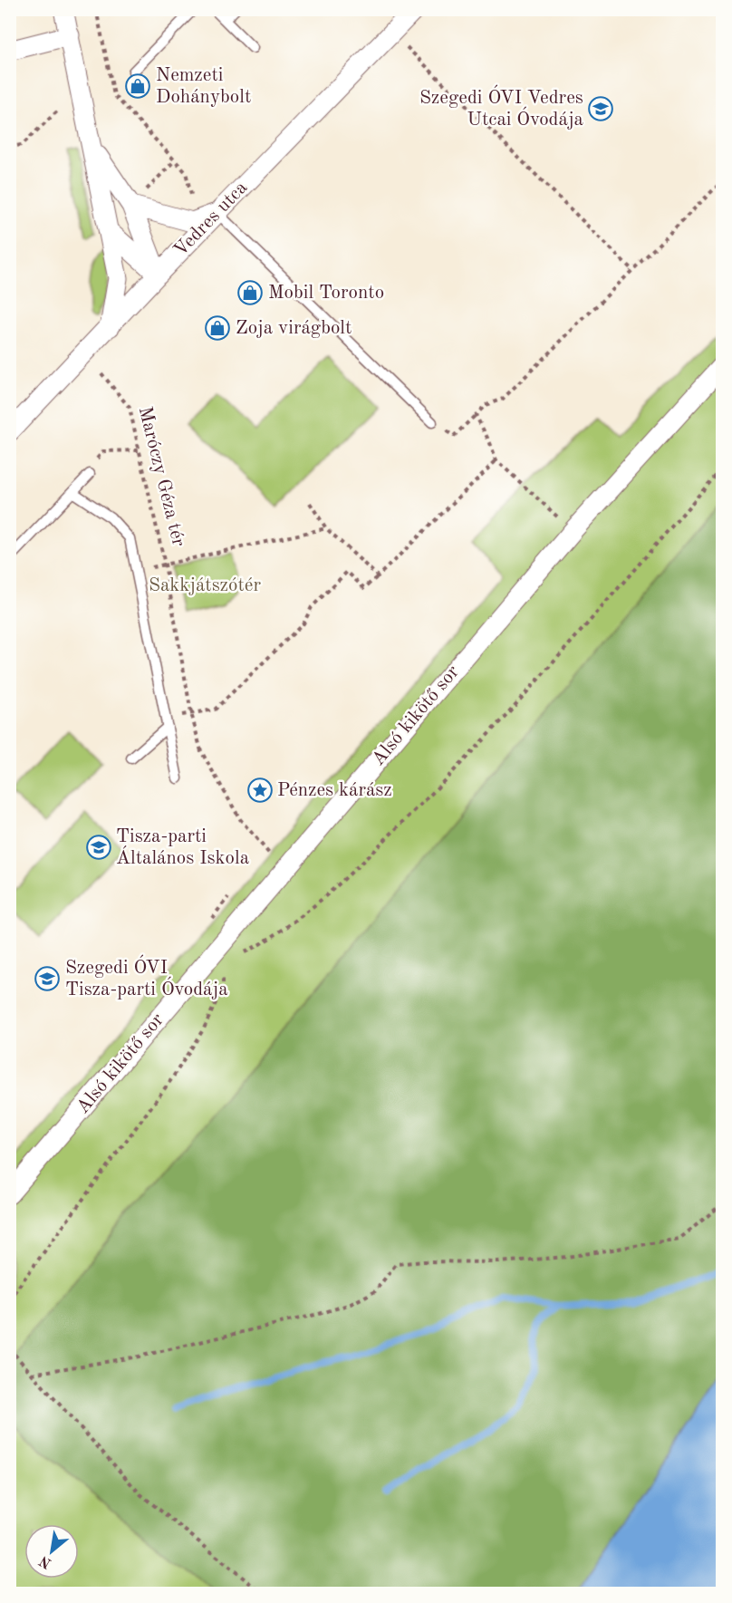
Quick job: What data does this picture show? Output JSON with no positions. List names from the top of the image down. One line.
{"streets":{"street":["Vedres utca","Alsó kikötő sor"],"path":["Maróczy Géza tér"]},"crossings":[["Maróczy Géza tér","Alsó kikötő sor"]],"parks":["Sakkjátszótér"],"places":{"shop":["Nemzeti Dohánybolt","Mobil Toronto","Zoja virágbolt"],"school or university":["Szegedi ÓVI Vedres Utcai Óvodája","Tisza-parti Általános Iskola","Szegedi ÓVI Tisza-parti Óvodája"],"place":["Pénzes kárász"]},"north":"bottom left"}
